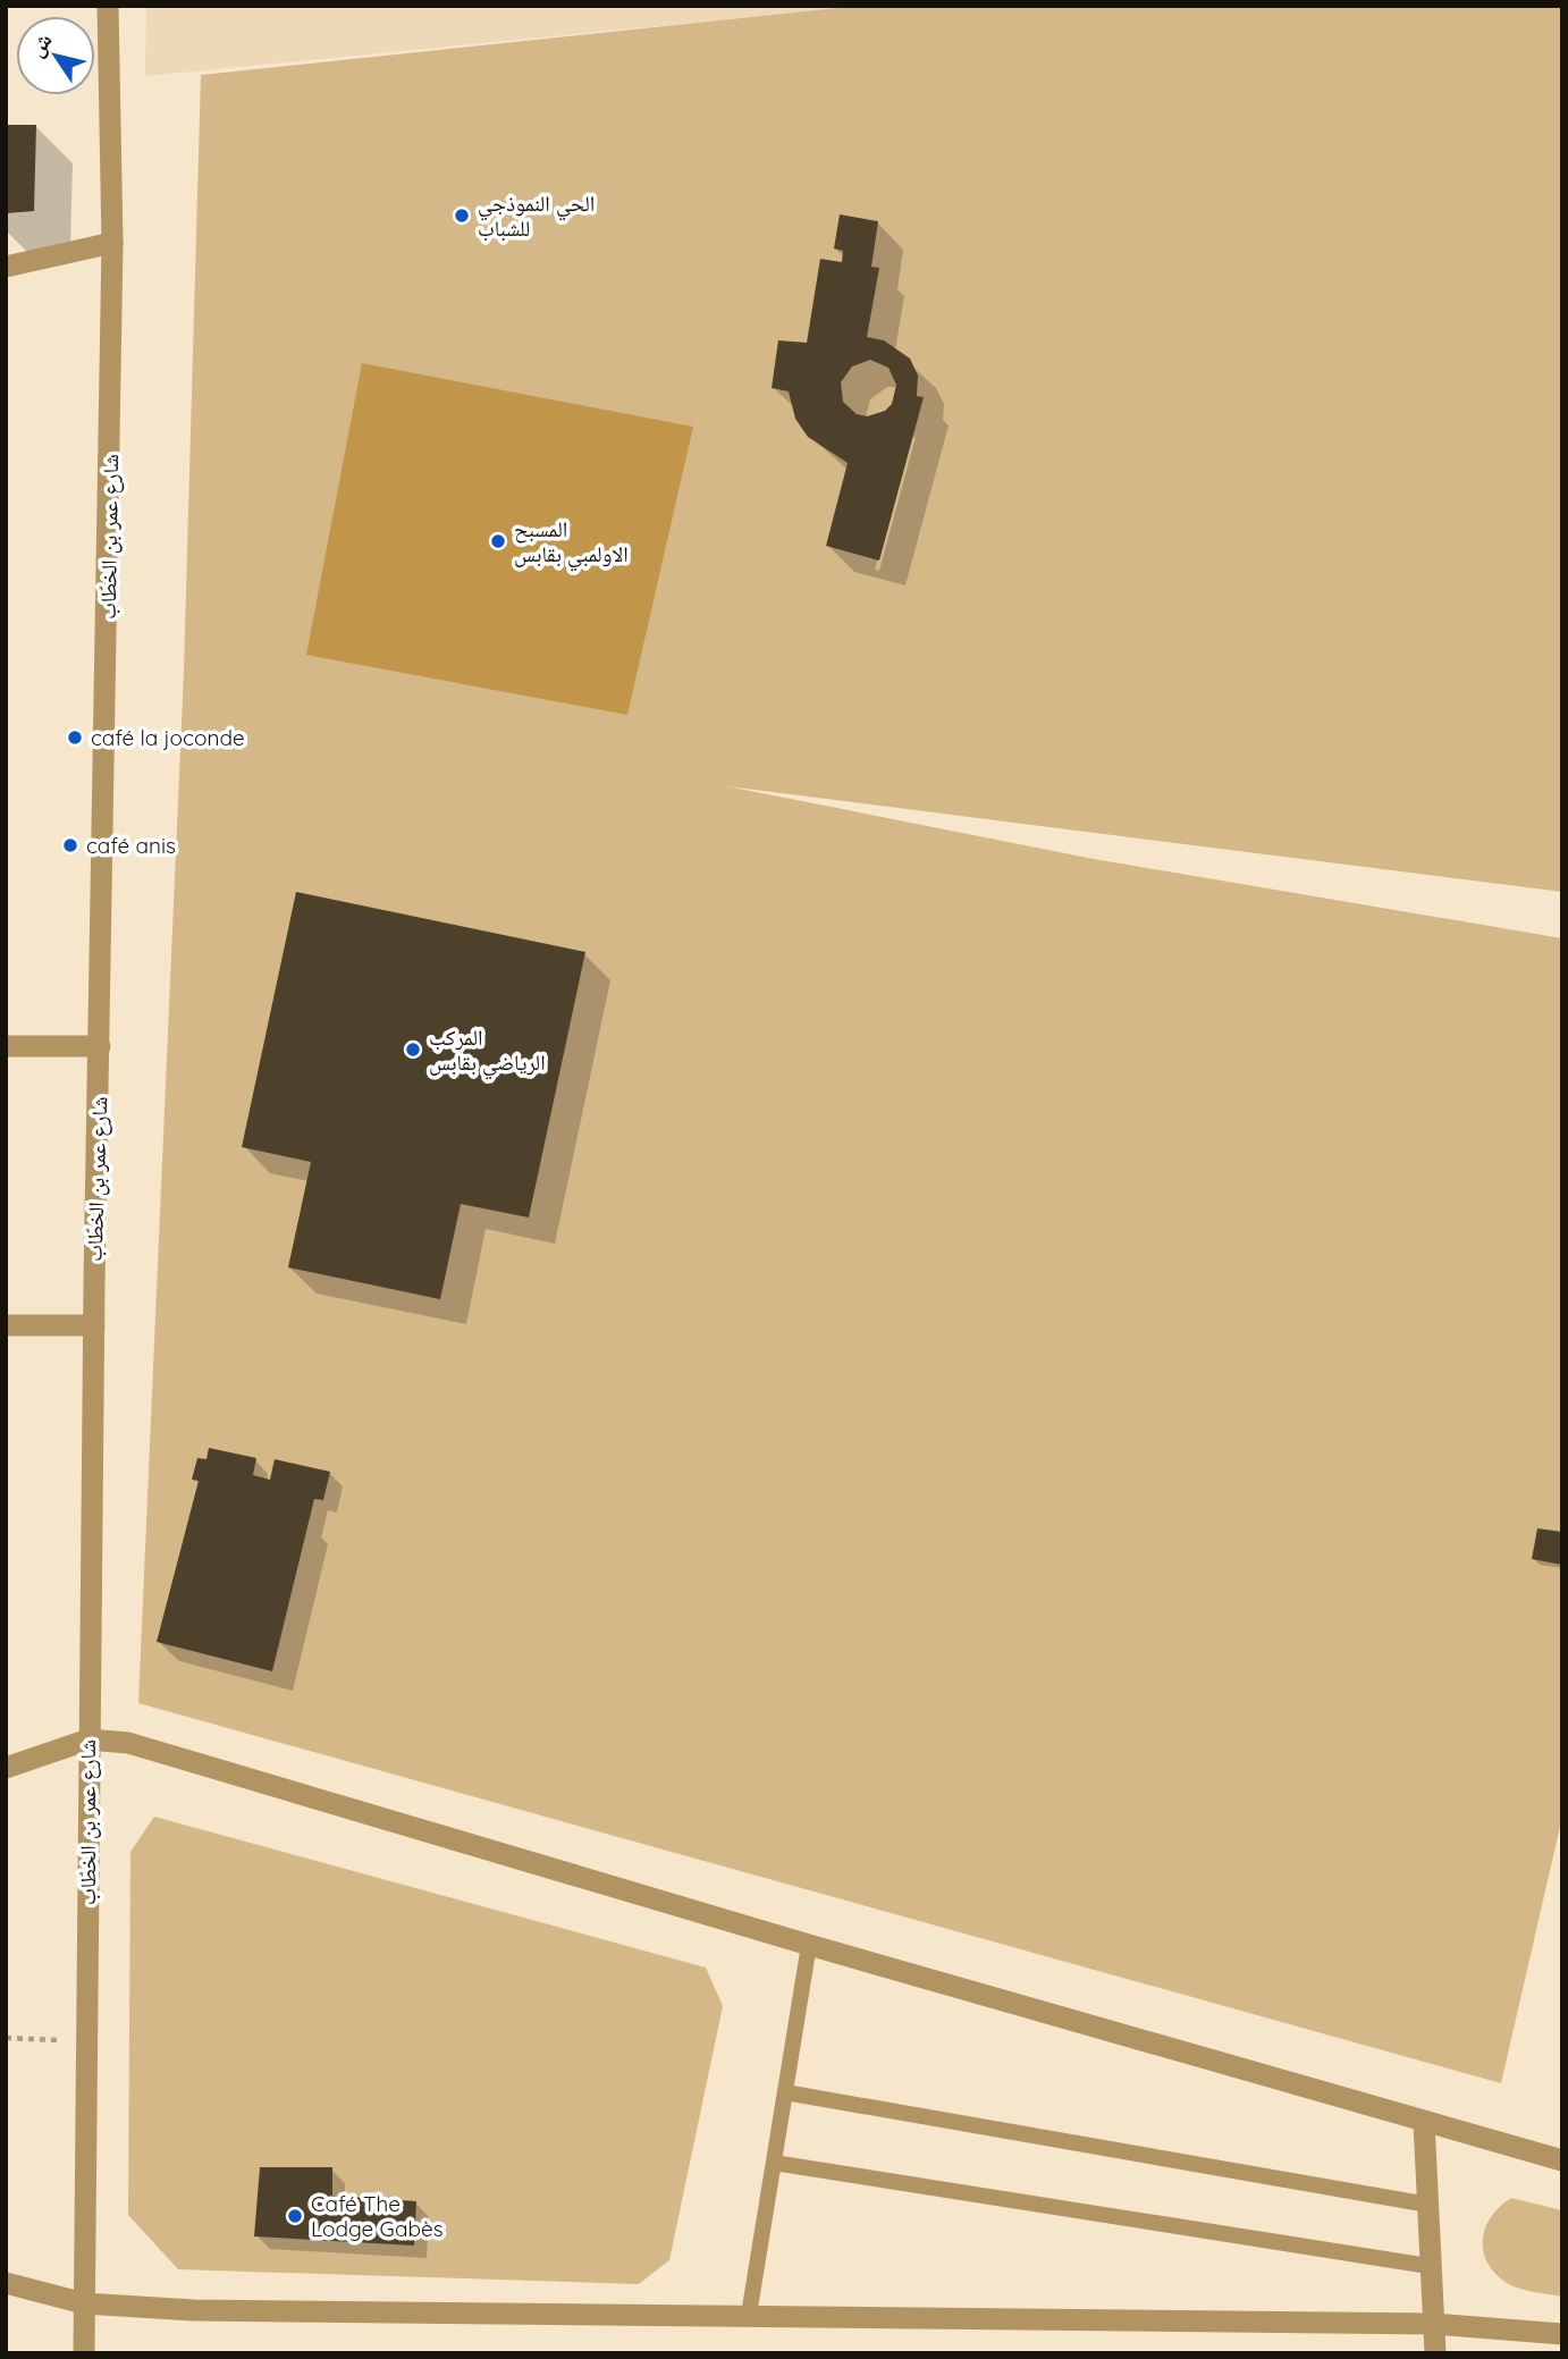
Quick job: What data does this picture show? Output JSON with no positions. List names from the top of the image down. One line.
{"streets":{"street":["شارع عمر بن الخطّاب"]},"places":["الحي النموذجي للشباب","المسبح الاولمبي بقابس","café la joconde","café anis","المركب الرياضي بقابس","Café The Lodge Gabès"],"north":"top left"}
